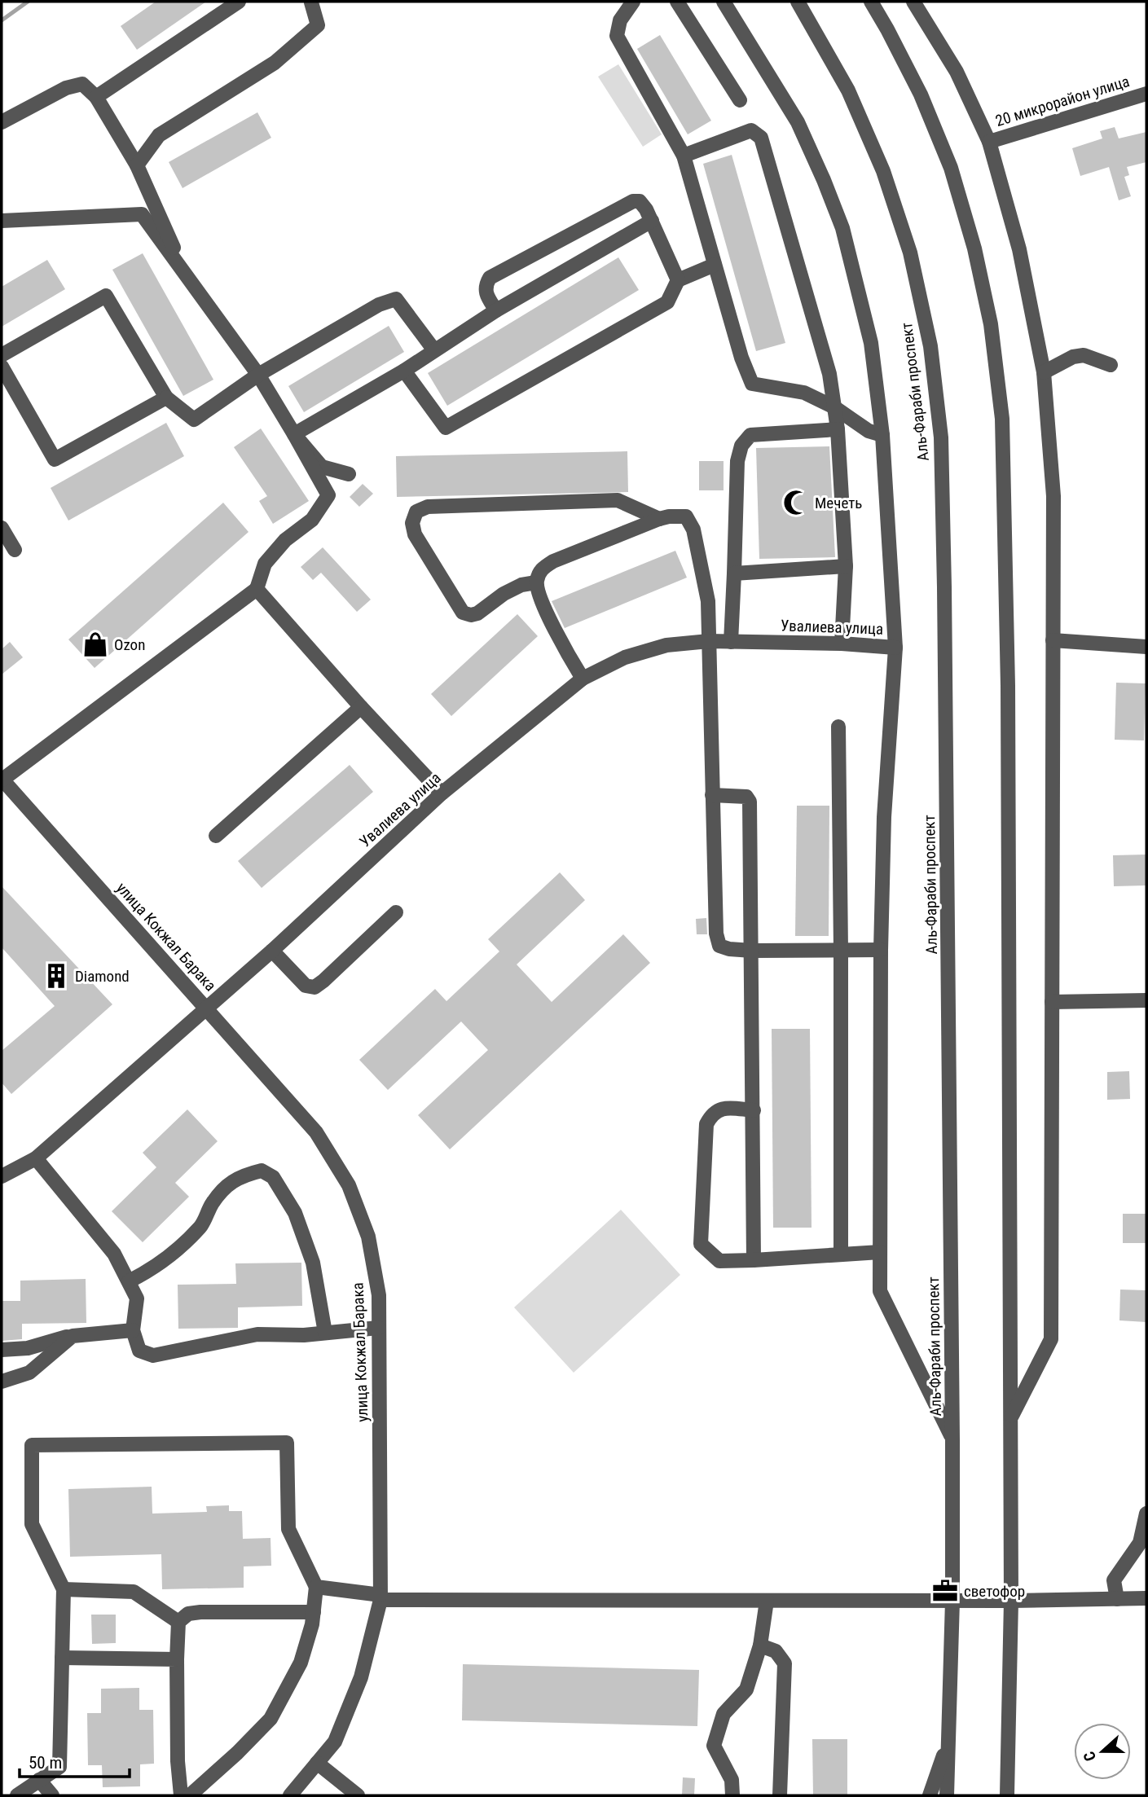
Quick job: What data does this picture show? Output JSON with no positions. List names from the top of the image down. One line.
{"streets":{"street":["20 микрорайон улица","Аль-Фараби проспект","Увалиева улица","улица Кокжал Барака"]},"crossings":[["Увалиева улица","улица Кокжал Барака"]],"places":{"mosque":["Мечеть"],"shop":["Ozon"],"building":["Diamond"],"office":["светофор"]},"scale_bar":"50 m","north":"left"}
